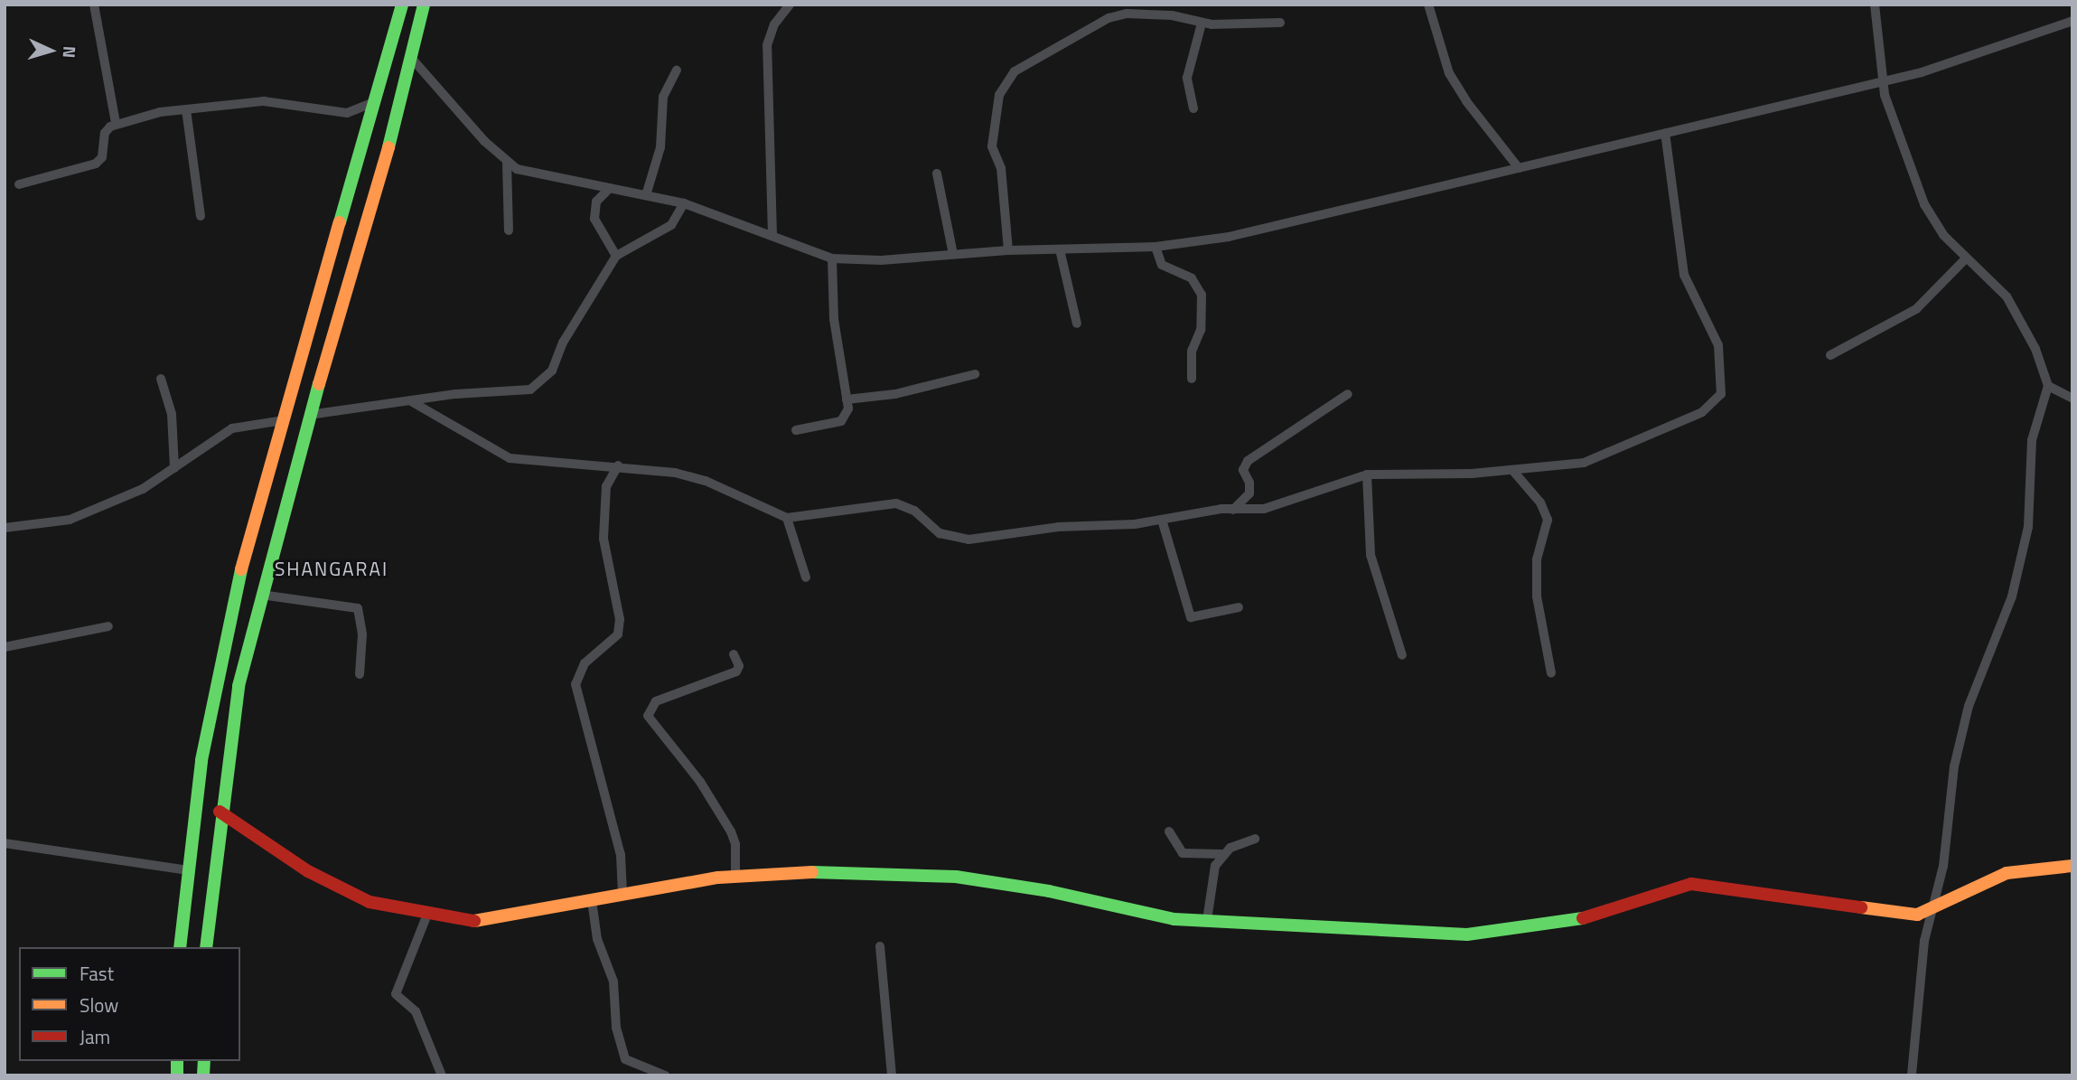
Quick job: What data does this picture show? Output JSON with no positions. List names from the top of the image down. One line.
{"districts":["SHANGARAI"],"legend":["Fast","Slow","Jam"],"north":"right"}
